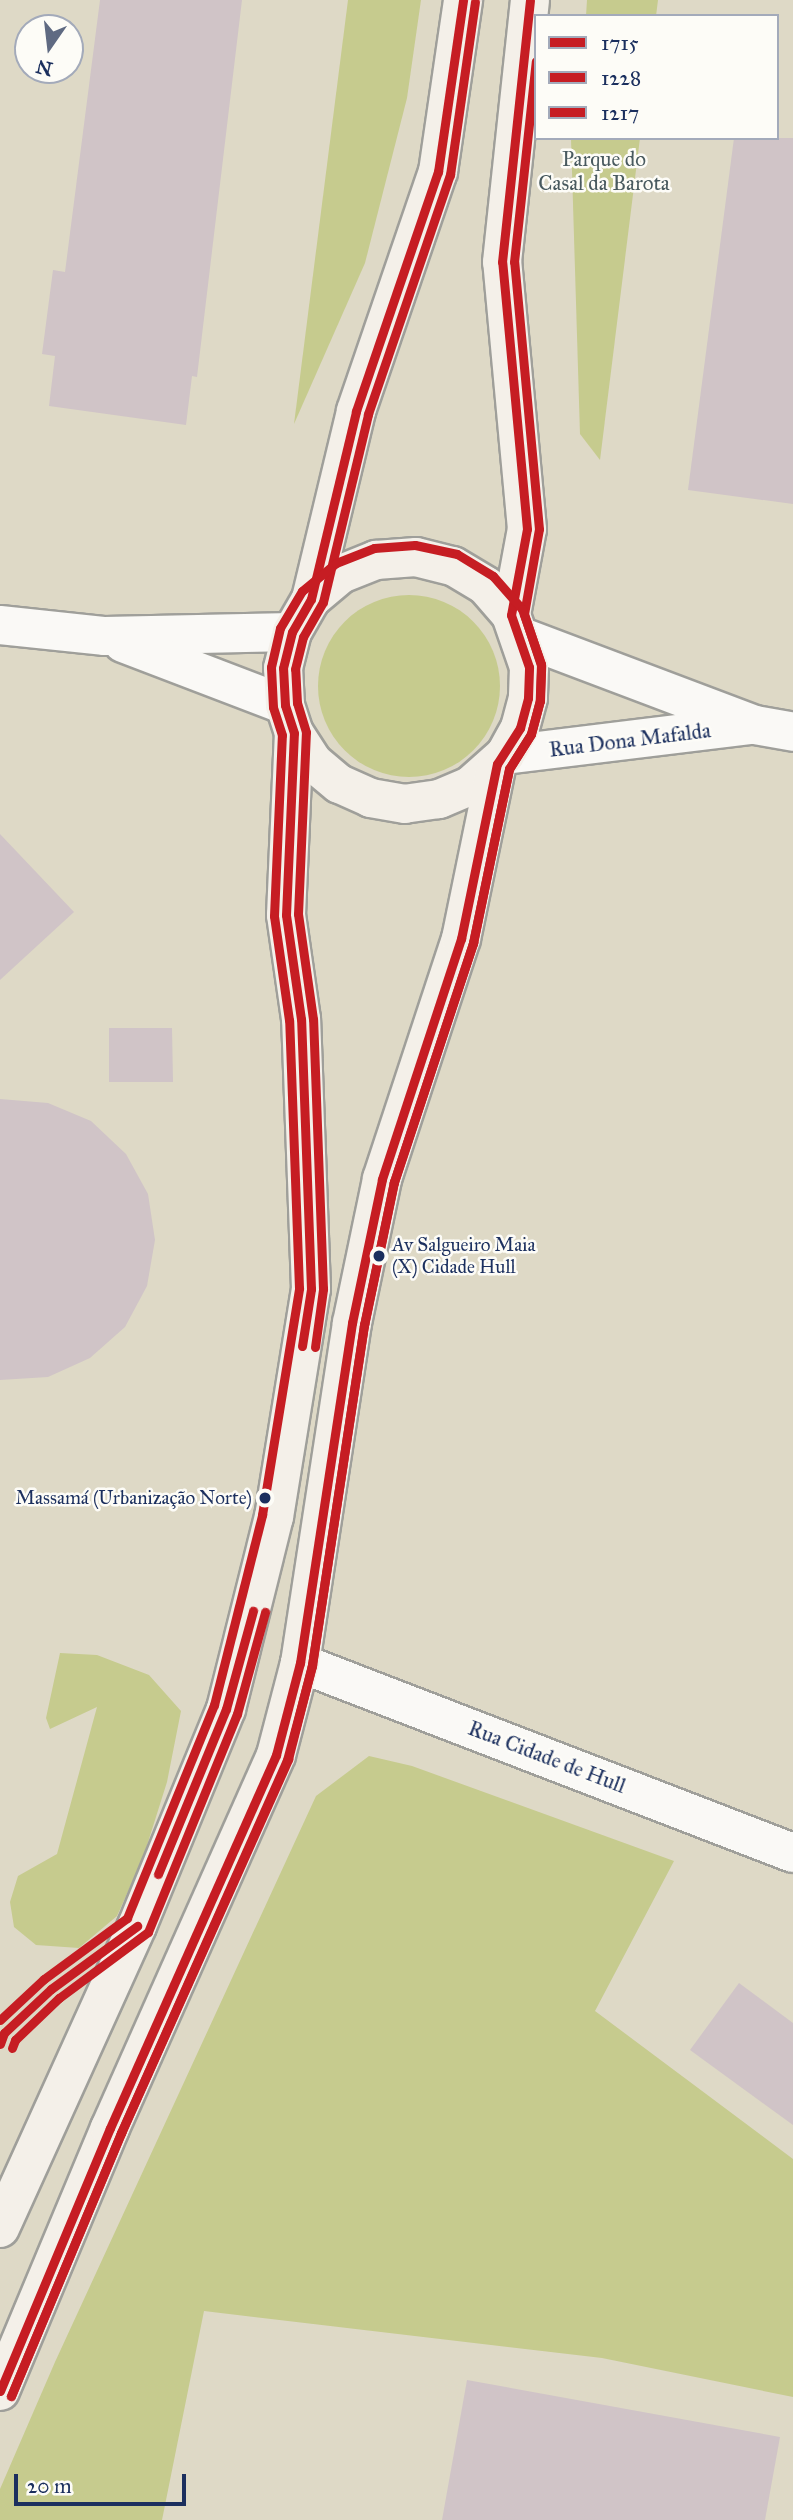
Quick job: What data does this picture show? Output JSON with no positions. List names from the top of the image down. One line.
{"streets":{"street":["Rua Dona Mafalda","Rua Cidade de Hull"]},"parks":["Parque do Casal da Barota"],"places":["Av Salgueiro Maia (X) Cidade Hull","Massamá (Urbanização Norte)"],"lines":["transit line 1715","transit line 1228","transit line 1217"],"legend":["1715","1228","1217"],"scale_bar":"20 m","north":"bottom"}
